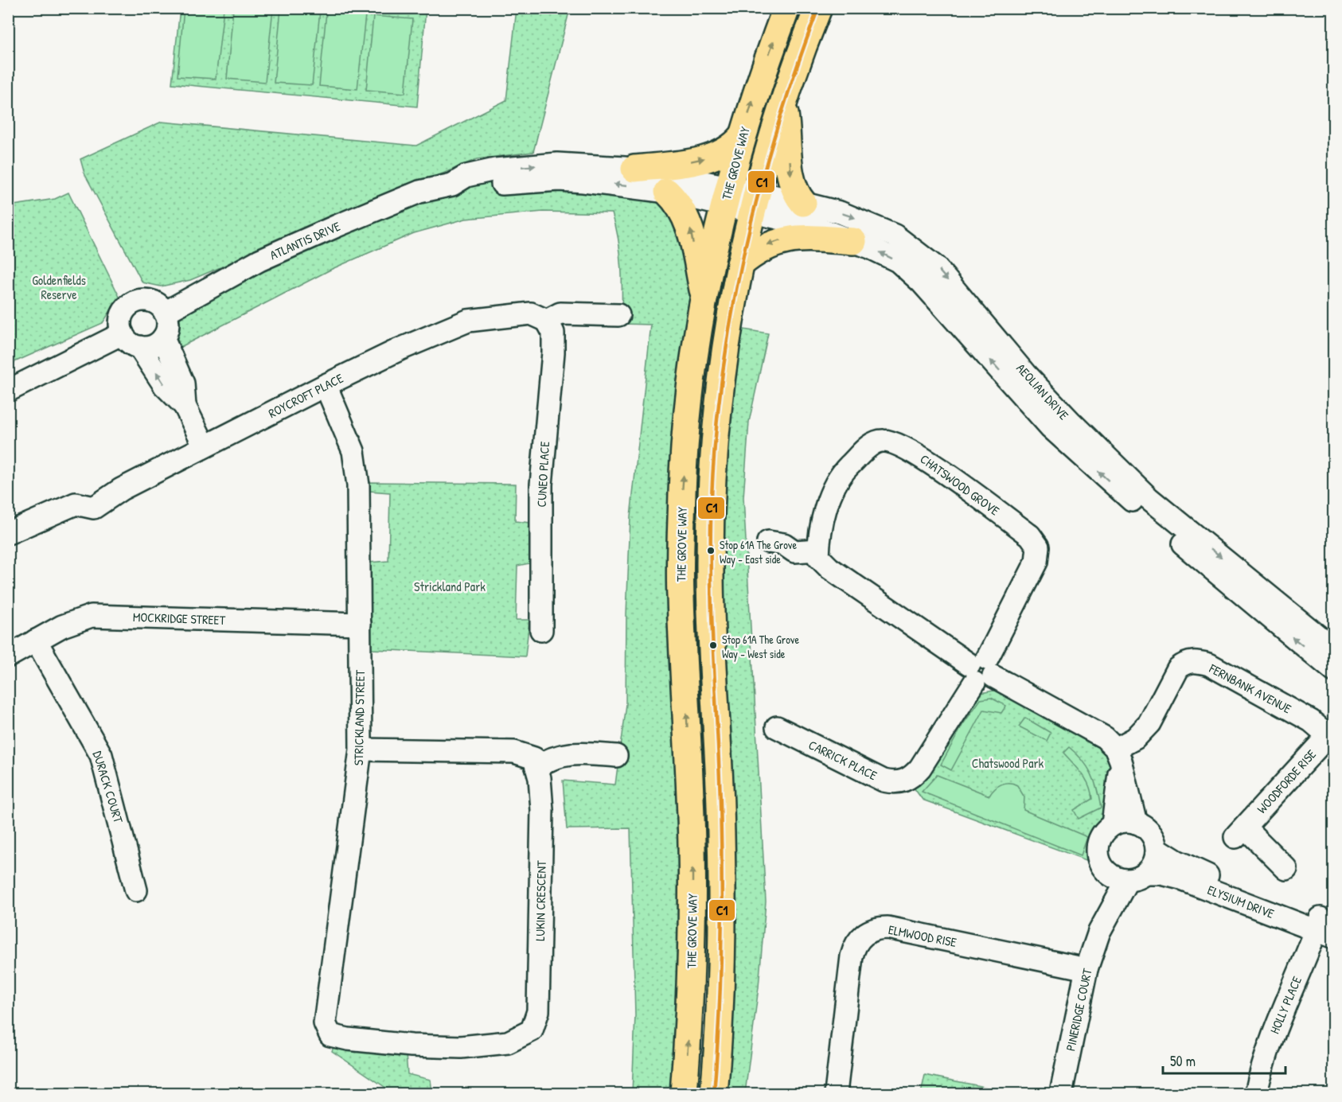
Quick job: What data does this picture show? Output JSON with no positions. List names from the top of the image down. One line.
{"streets":{"main road":["THE GROVE WAY"],"street":["ATLANTIS DRIVE","AEOLIAN DRIVE","ROYCROFT PLACE","CUNEO PLACE","CHATSWOOD GROVE","MOCKRIDGE STREET","FERNBANK AVENUE","STRICKLAND STREET","CARRICK PLACE","WOODFORDE RISE","DURACK COURT","LUKIN CRESCENT","ELYSIUM DRIVE","ELMWOOD RISE","HOLLY PLACE","PINERIDGE COURT"]},"crossings":[["THE GROVE WAY","ATLANTIS DRIVE"],["THE GROVE WAY","AEOLIAN DRIVE"],["ATLANTIS DRIVE","AEOLIAN DRIVE"],["ROYCROFT PLACE","CUNEO PLACE"],["ROYCROFT PLACE","STRICKLAND STREET"],["CHATSWOOD GROVE","CARRICK PLACE"],["MOCKRIDGE STREET","STRICKLAND STREET"],["MOCKRIDGE STREET","DURACK COURT"],["FERNBANK AVENUE","WOODFORDE RISE"],["STRICKLAND STREET","LUKIN CRESCENT"],["ELYSIUM DRIVE","HOLLY PLACE"],["ELYSIUM DRIVE","PINERIDGE COURT"],["ELMWOOD RISE","PINERIDGE COURT"]],"parks":["Goldenfields Reserve","Strickland Park","Chatswood Park"],"places":["Stop 61A The Grove Way - East side","Stop 61A The Grove Way - West side"],"lines":["transit line C1"],"scale_bar":"50 m"}
